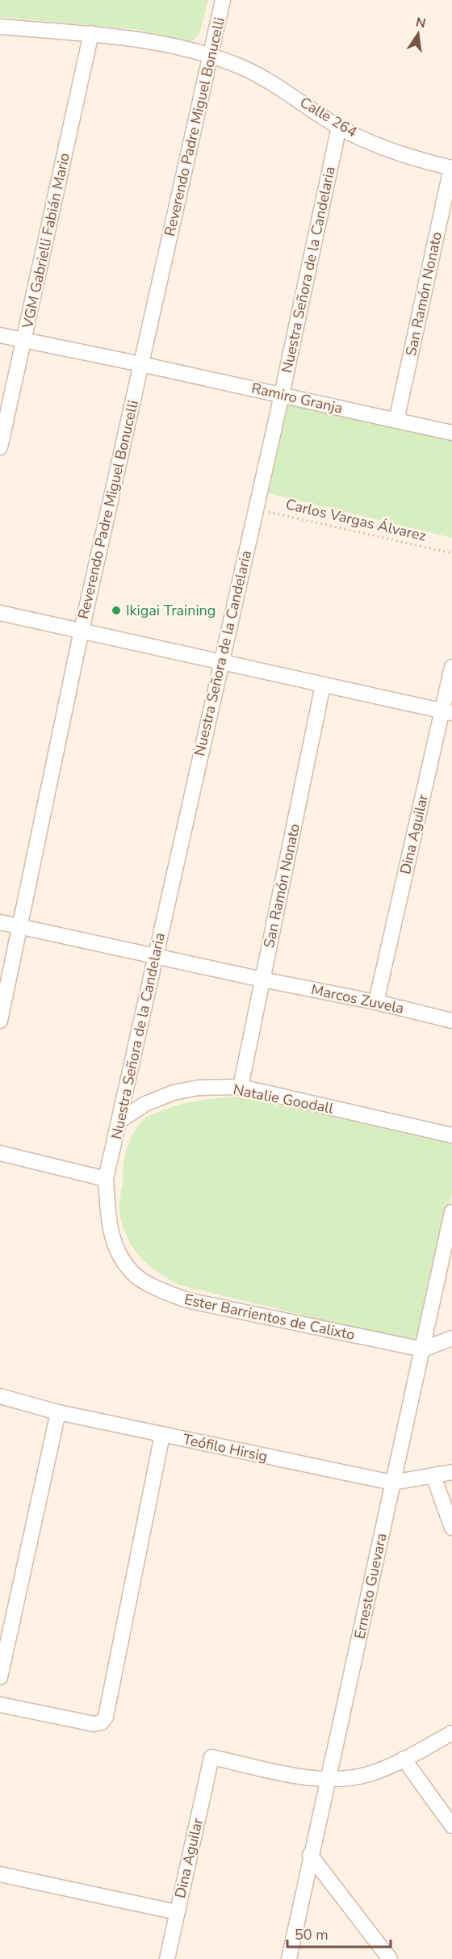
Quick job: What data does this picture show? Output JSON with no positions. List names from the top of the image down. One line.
{"streets":{"street":["Calle 264","Reverendo Padre Miguel Bonucelli","VGM Gabrielli Fabián Mario","Nuestra Señora de la Candelaria","San Ramón Nonato","Ramiro Granja","Dina Aguilar","Marcos Zuvela","Natalie Goodall","Ester Barrientos de Calixto","Teófilo Hirsig","Ernesto Guevara"],"path":["Carlos Vargas Álvarez"]},"crossings":[["Calle 264","Reverendo Padre Miguel Bonucelli"],["Calle 264","VGM Gabrielli Fabián Mario"],["Calle 264","Nuestra Señora de la Candelaria"],["Calle 264","San Ramón Nonato"],["Reverendo Padre Miguel Bonucelli","Ramiro Granja"],["Reverendo Padre Miguel Bonucelli","Marcos Zuvela"],["VGM Gabrielli Fabián Mario","Ramiro Granja"],["Nuestra Señora de la Candelaria","Ramiro Granja"],["Nuestra Señora de la Candelaria","Carlos Vargas Álvarez"],["Nuestra Señora de la Candelaria","Marcos Zuvela"],["Nuestra Señora de la Candelaria","Natalie Goodall"],["Nuestra Señora de la Candelaria","Ester Barrientos de Calixto"],["San Ramón Nonato","Ramiro Granja"],["San Ramón Nonato","Marcos Zuvela"],["San Ramón Nonato","Natalie Goodall"],["Dina Aguilar","Marcos Zuvela"],["Dina Aguilar","Ernesto Guevara"],["Ester Barrientos de Calixto","Ernesto Guevara"],["Teófilo Hirsig","Ernesto Guevara"]],"places":["Ikigai Training"],"scale_bar":"50 m","north":"top"}
